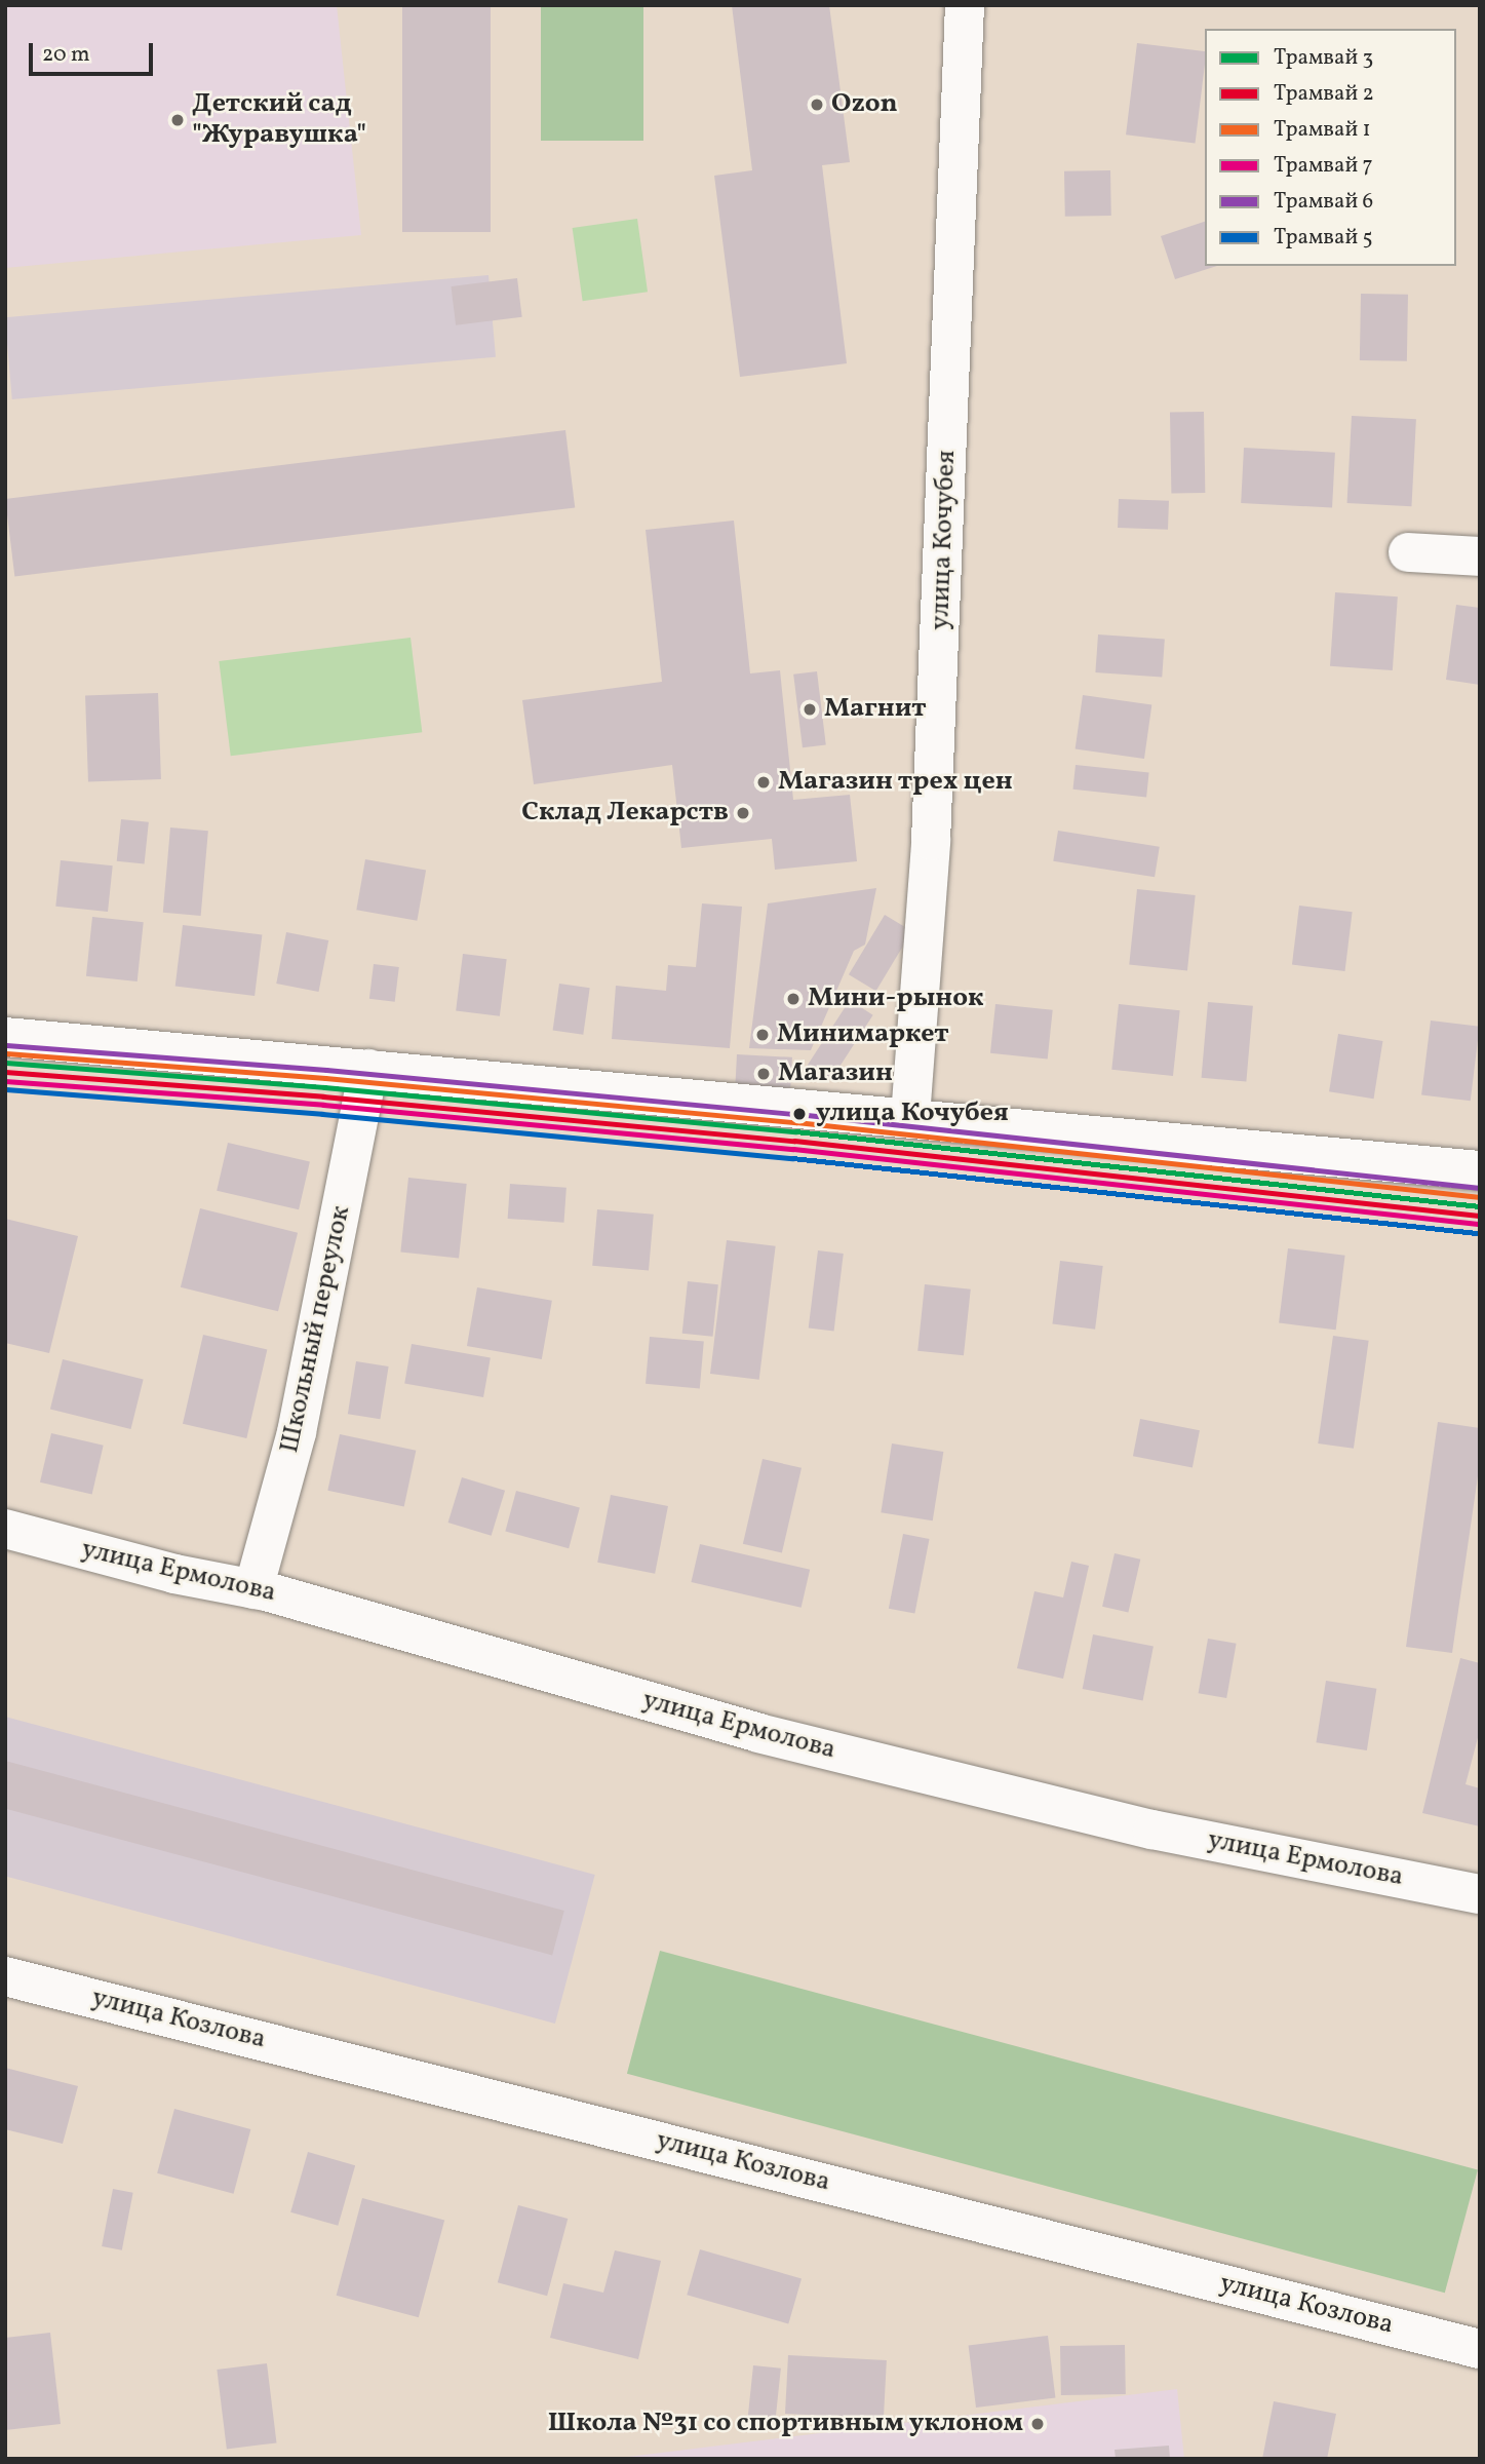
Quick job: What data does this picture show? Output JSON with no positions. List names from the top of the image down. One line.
{"streets":{"street":["улица Кочубея","Школьный переулок","улица Ермолова","улица Козлова"]},"crossings":[["Школьный переулок","улица Ермолова"]],"places":["Ozon","Детский сад \"Журавушка\"","Магнит","Магазин трех цен","Склад Лекарств","Мини-рынок","Минимаркет","Магазин","улица Кочубея","Школа №31 со спортивным уклоном"],"lines":["tram line 6","tram line 1","tram line 3","tram line 2","tram line 7","tram line 5"],"legend":["Трамвай 3","Трамвай 2","Трамвай 1","Трамвай 7","Трамвай 6","Трамвай 5"],"scale_bar":"20 m"}
